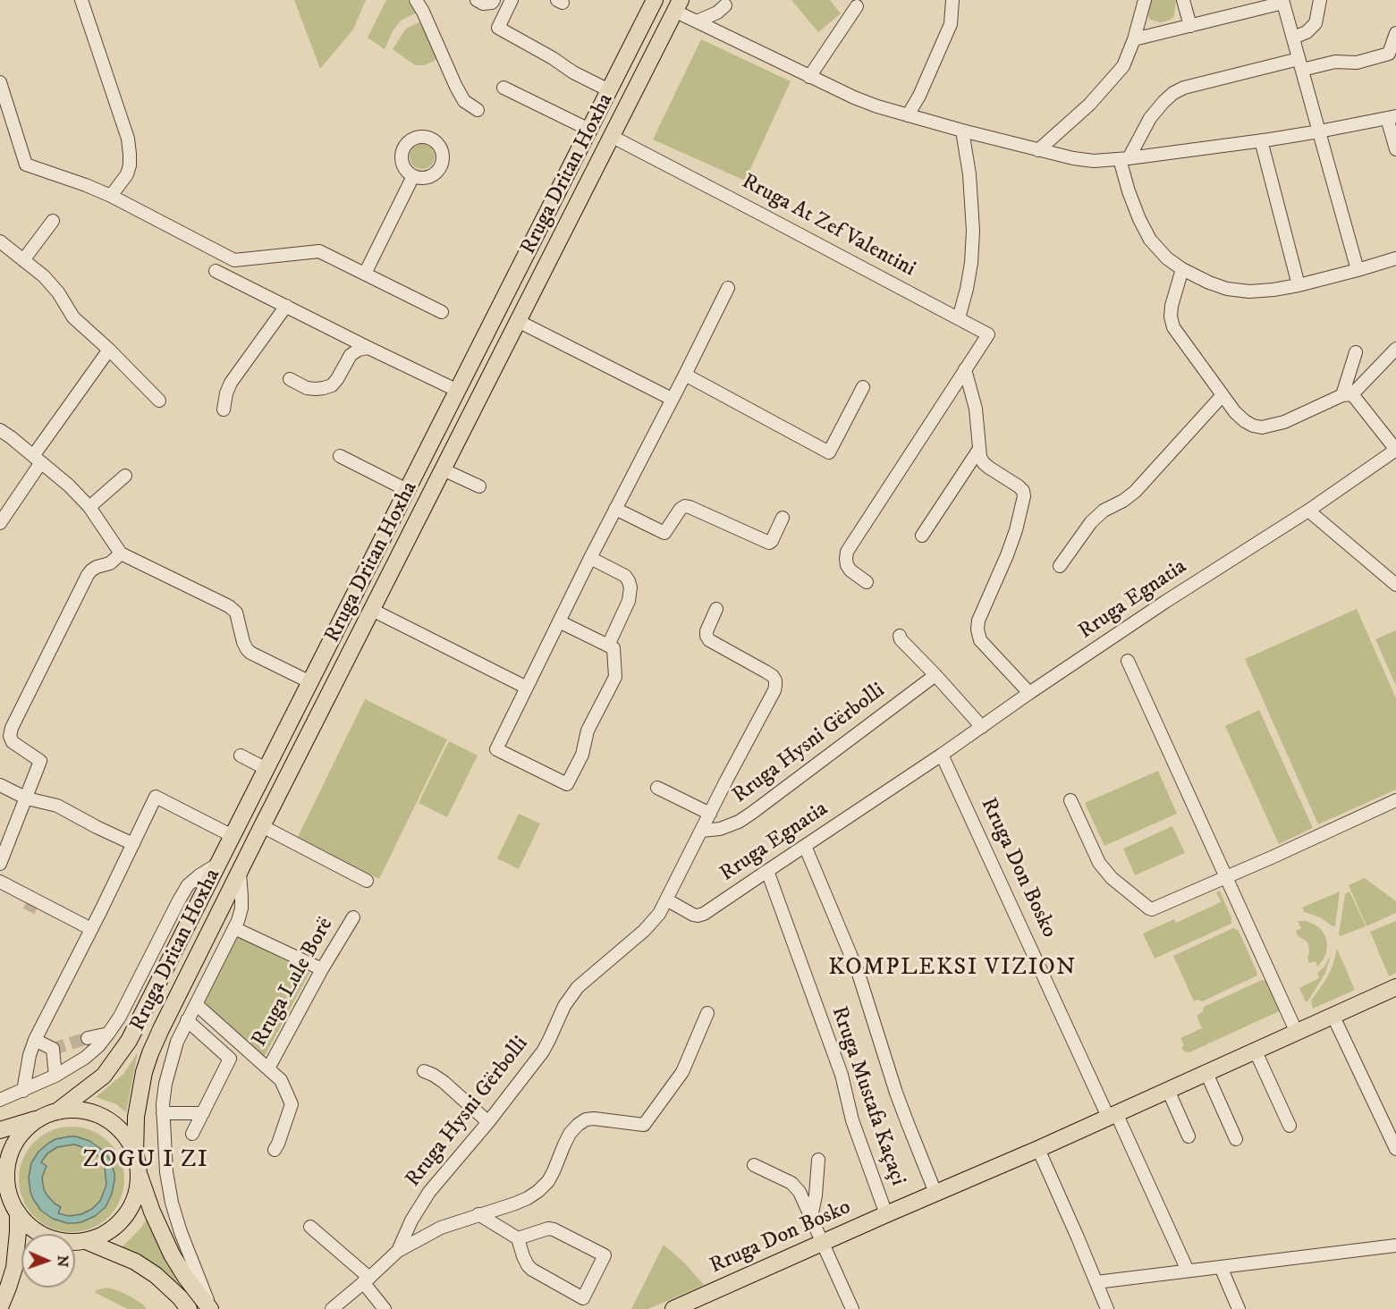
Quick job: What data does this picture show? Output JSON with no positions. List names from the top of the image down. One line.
{"streets":{"main road":["Rruga Dritan Hoxha","Rruga Don Bosko"],"street":["Rruga At Zef Valentini","Rruga Egnatia","Rruga Hysni Gërbolli","Rruga Lule Borë","Rruga Mustafa Kaçaçi"]},"crossings":[["Rruga Dritan Hoxha","Rruga At Zef Valentini"],["Rruga Egnatia","Rruga Hysni Gërbolli"],["Rruga Egnatia","Rruga Don Bosko"],["Rruga Egnatia","Rruga Mustafa Kaçaçi"],["Rruga Don Bosko","Rruga Mustafa Kaçaçi"]],"districts":["KOMPLEKSI VIZION","ZOGU I ZI"],"north":"right"}
